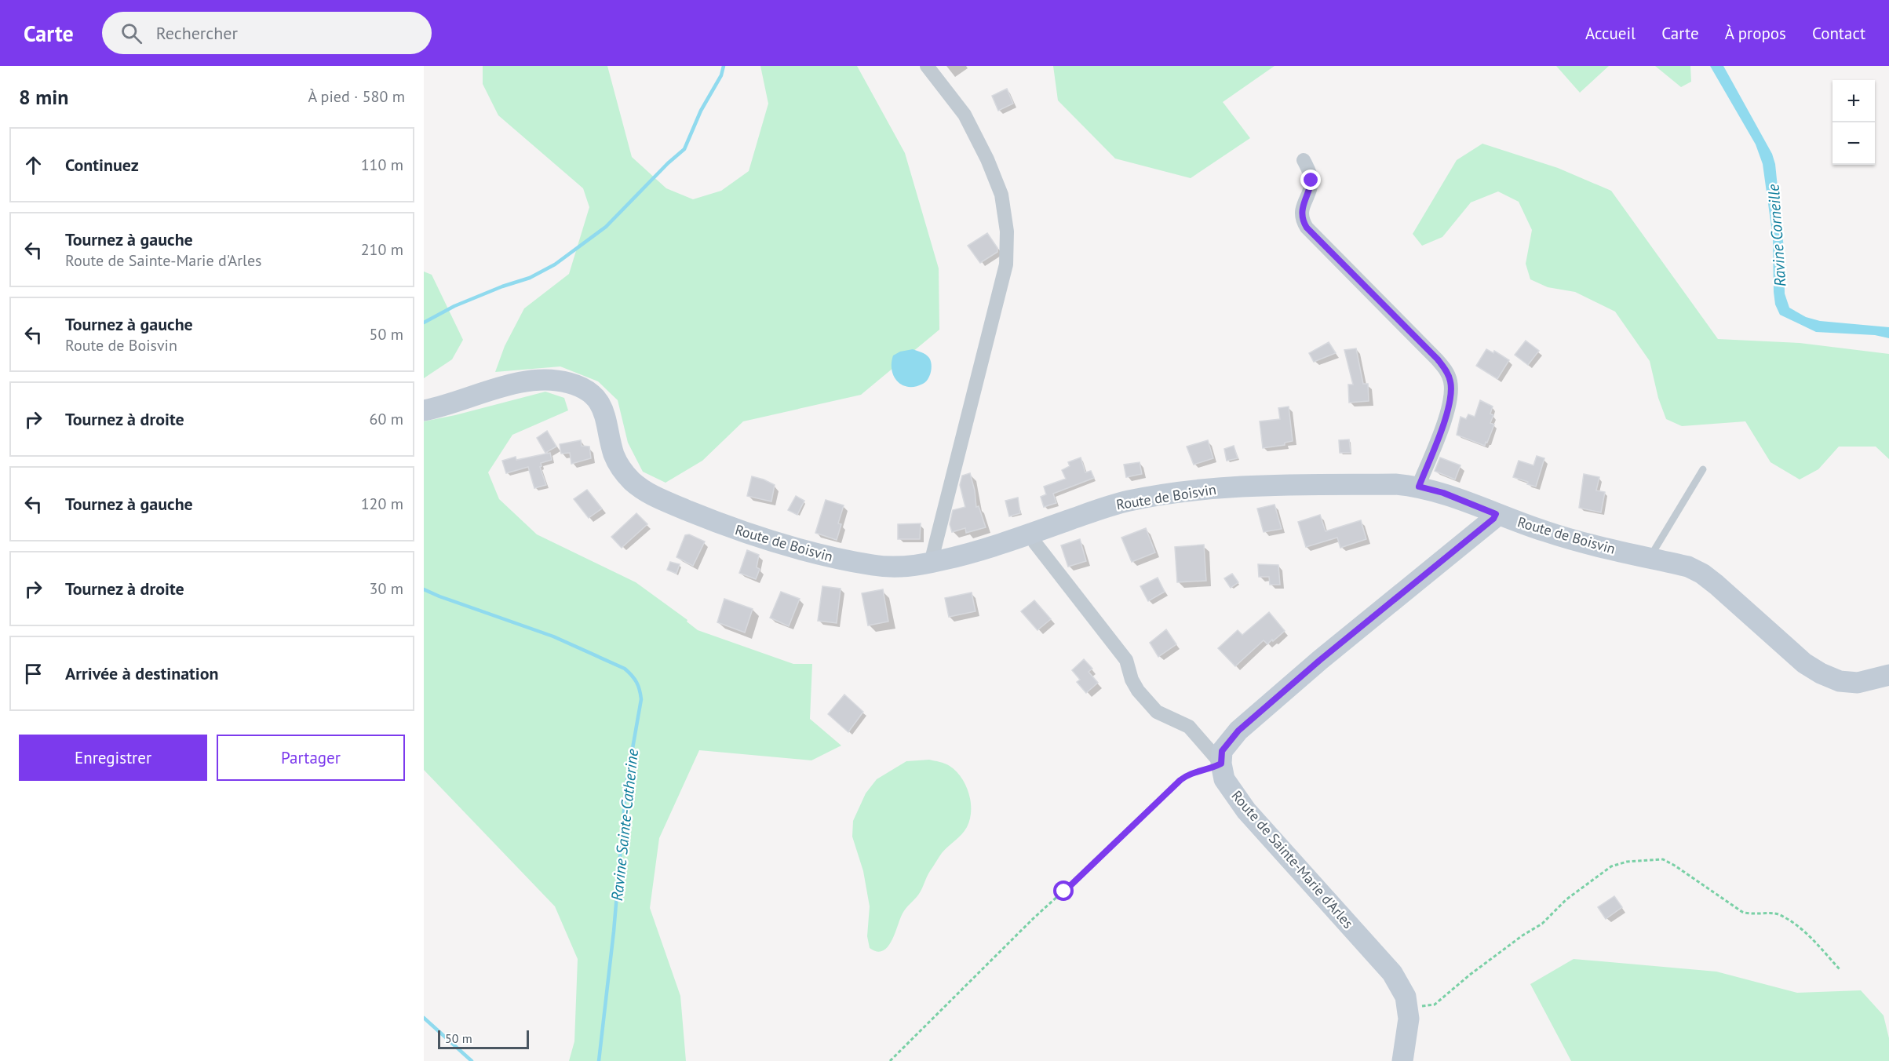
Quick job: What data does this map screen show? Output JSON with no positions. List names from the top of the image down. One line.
{"streets":{"main road":["Route de Boisvin","Route de Sainte-Marie d'Arles"]},"water":["Ravine Corneille","Ravine Sainte-Catherine"],"scale_bar":"50 m","page":{"header":"Carte","search":"Rechercher","nav":["Accueil","Carte","À propos","Contact"],"heading":["8 min","À pied · 580 m"],"map_buttons":["+","−"],"list":[["Continuez","110 m"],["Tournez à gauche","Route de Sainte-Marie d'Arles","210 m"],["Tournez à gauche","Route de Boisvin","50 m"],["Tournez à droite","60 m"],["Tournez à gauche","120 m"],["Tournez à droite","30 m"],"Arrivée à destination"],"buttons":["Enregistrer","Partager"],"scale":"50 m"}}
